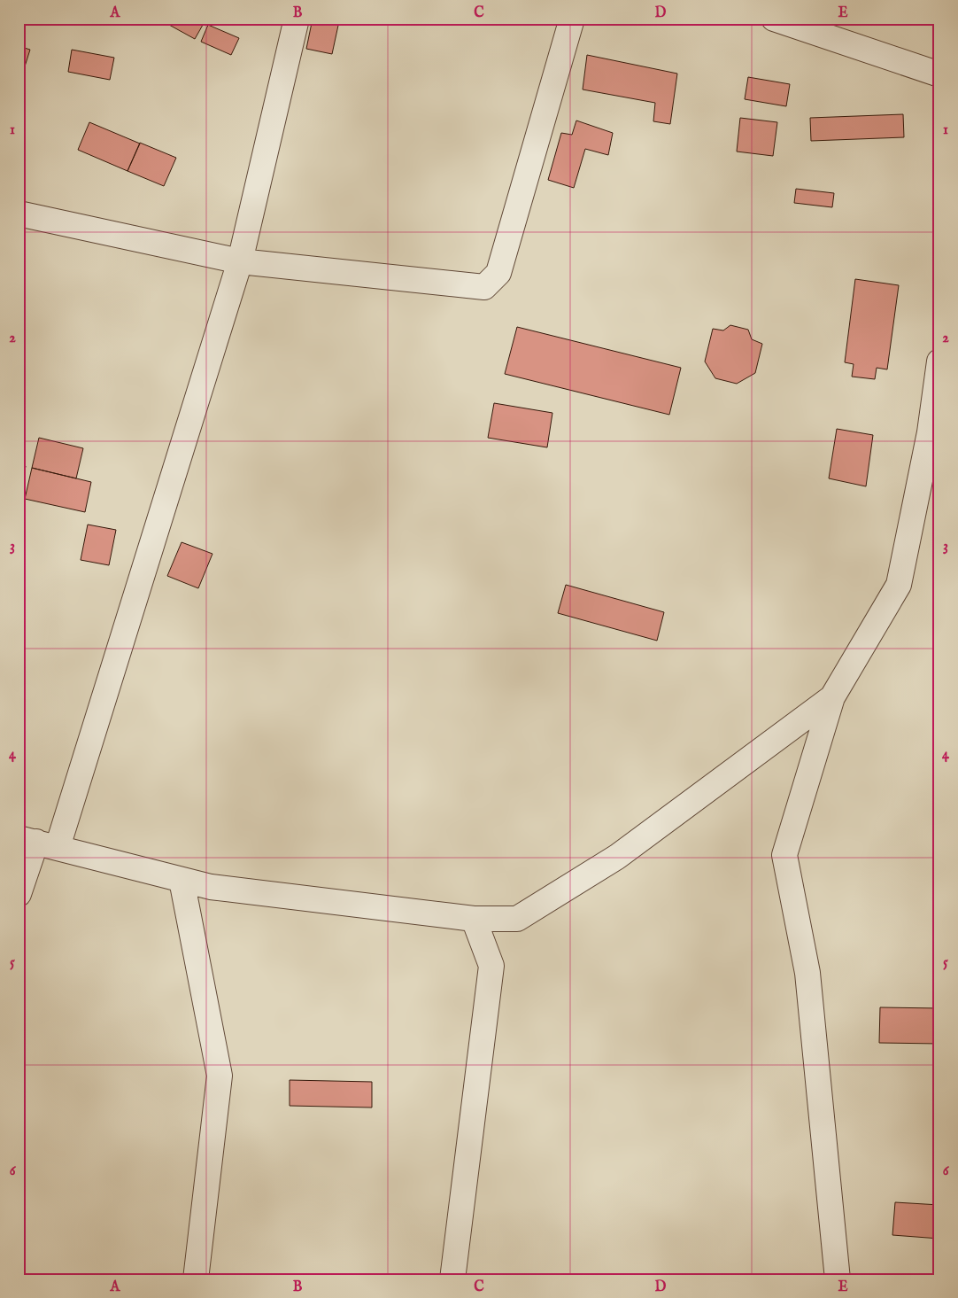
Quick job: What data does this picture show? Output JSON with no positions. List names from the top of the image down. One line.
{"grid":{"columns":["A","B","C","D","E"],"rows":["1","2","3","4","5","6"]}}
